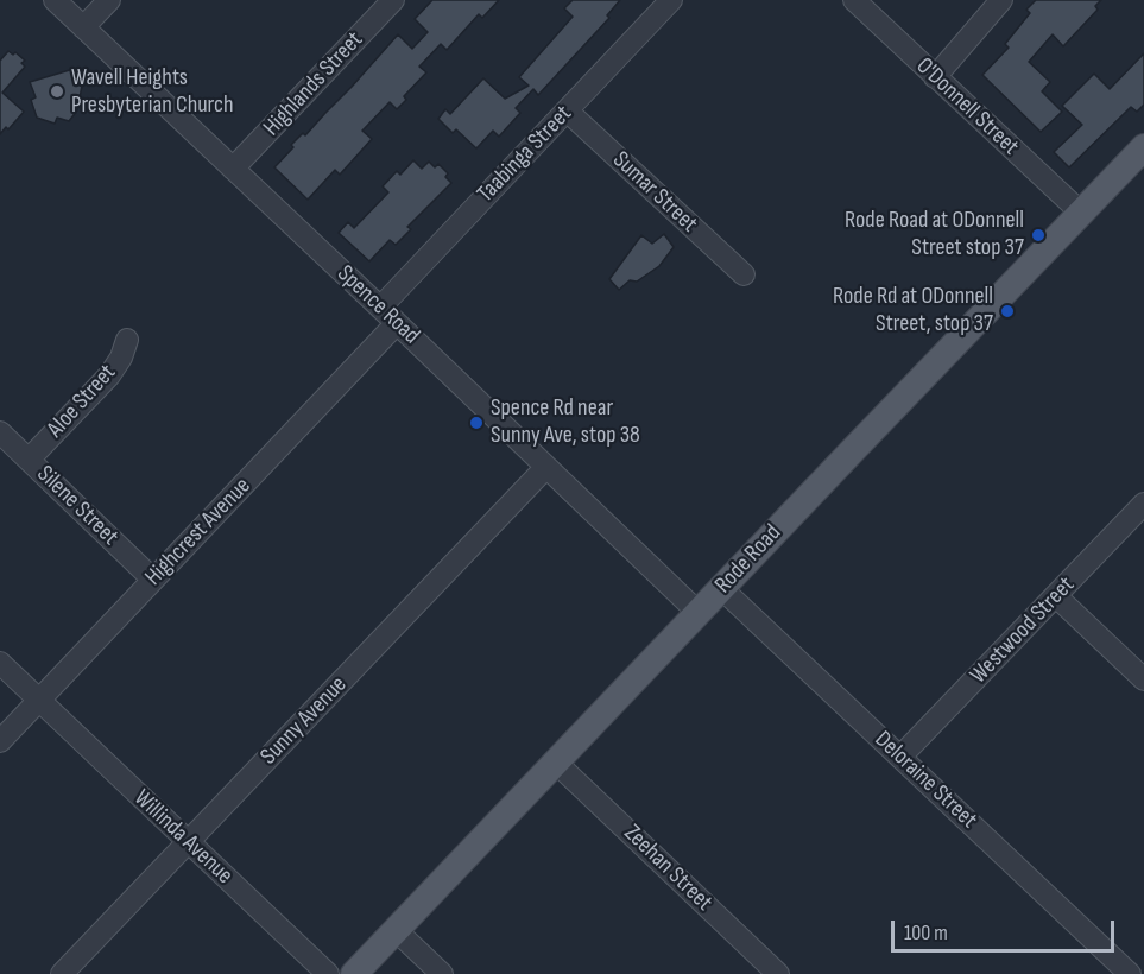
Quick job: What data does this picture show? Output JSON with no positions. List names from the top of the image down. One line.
{"streets":{"main road":["Rode Road"],"street":["Highlands Street","O'Donnell Street","Taabinga Street","Sumar Street","Spence Road","Aloe Street","Silene Street","Highcrest Avenue","Westwood Street","Sunny Avenue","Deloraine Street","Willinda Avenue","Zeehan Street"]},"crossings":[["Highlands Street","Spence Road"],["O'Donnell Street","Rode Road"],["Taabinga Street","Sumar Street"],["Taabinga Street","Spence Road"],["Spence Road","Highcrest Avenue"],["Spence Road","Rode Road"],["Spence Road","Sunny Avenue"],["Aloe Street","Silene Street"],["Silene Street","Highcrest Avenue"],["Highcrest Avenue","Willinda Avenue"],["Rode Road","Deloraine Street"],["Rode Road","Zeehan Street"],["Westwood Street","Deloraine Street"],["Sunny Avenue","Willinda Avenue"]],"places":["Wavell Heights Presbyterian Church","Rode Road at ODonnell Street stop 37","Rode Rd at ODonnell Street, stop 37","Spence Rd near Sunny Ave, stop 38"],"scale_bar":"100 m"}
